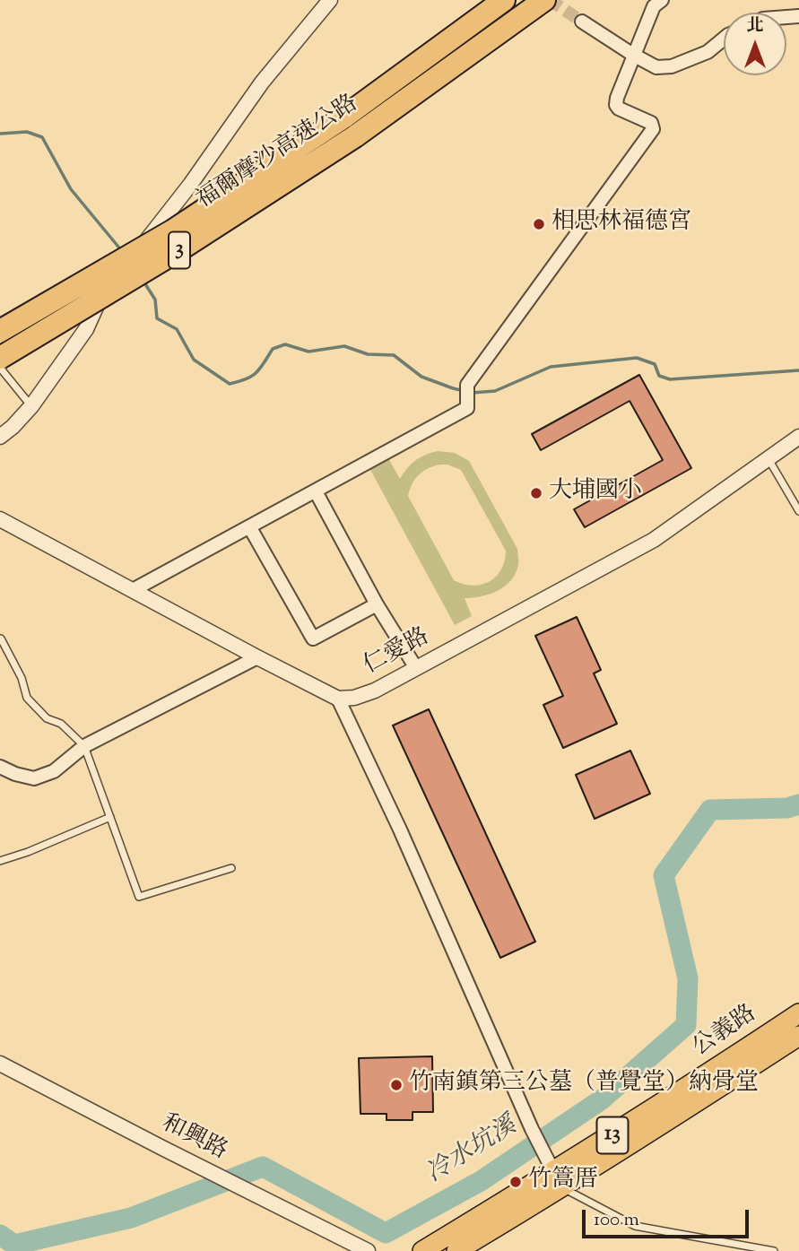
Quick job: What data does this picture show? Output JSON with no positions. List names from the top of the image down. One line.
{"streets":{"highway":["福爾摩沙高速公路","3"],"main road":["公義路","13"],"street":["仁愛路","和興路"]},"water":["冷水坑溪"],"places":["相思林福德宮","大埔國小","竹南鎮第三公墓（普覺堂）納骨堂","竹篙厝"],"scale_bar":"100 m","north":"top"}
